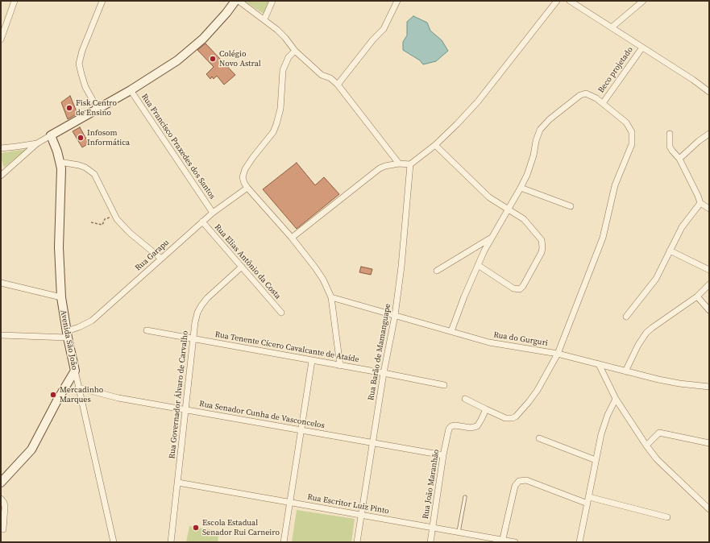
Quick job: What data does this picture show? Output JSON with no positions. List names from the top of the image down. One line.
{"streets":{"main road":["Avenida São João"],"street":["Beco projetado","Rua Francisco Praxedes dos Santos","Rua Garapu","Rua Elias Antônio da Costa","Rua do Gurguri","Rua Tenente Cícero Cavalcante de Ataíde","Rua Barão de Mamanguape","Rua Governador Álvaro de Carvalho","Rua Senador Cunha de Vasconcelos","Rua João Maranhão","Rua Escritor Luiz Pinto"]},"crossings":[["Rua Francisco Praxedes dos Santos","Rua Garapu"],["Rua Garapu","Rua Elias Antônio da Costa"],["Rua Garapu","Avenida São João"],["Rua Elias Antônio da Costa","Rua Governador Álvaro de Carvalho"],["Rua do Gurguri","Rua Barão de Mamanguape"],["Avenida São João","Rua Senador Cunha de Vasconcelos"],["Rua Tenente Cícero Cavalcante de Ataíde","Rua Barão de Mamanguape"],["Rua Tenente Cícero Cavalcante de Ataíde","Rua Governador Álvaro de Carvalho"],["Rua Barão de Mamanguape","Rua Senador Cunha de Vasconcelos"],["Rua Barão de Mamanguape","Rua Escritor Luiz Pinto"],["Rua Governador Álvaro de Carvalho","Rua Senador Cunha de Vasconcelos"],["Rua Governador Álvaro de Carvalho","Rua Escritor Luiz Pinto"],["Rua Senador Cunha de Vasconcelos","Rua João Maranhão"],["Rua João Maranhão","Rua Escritor Luiz Pinto"]],"places":["Colégio Novo Astral","Fisk Centro de Ensino","Infosom Informática","Mercadinho Marques","Escola Estadual Senador Rui Carneiro"]}
